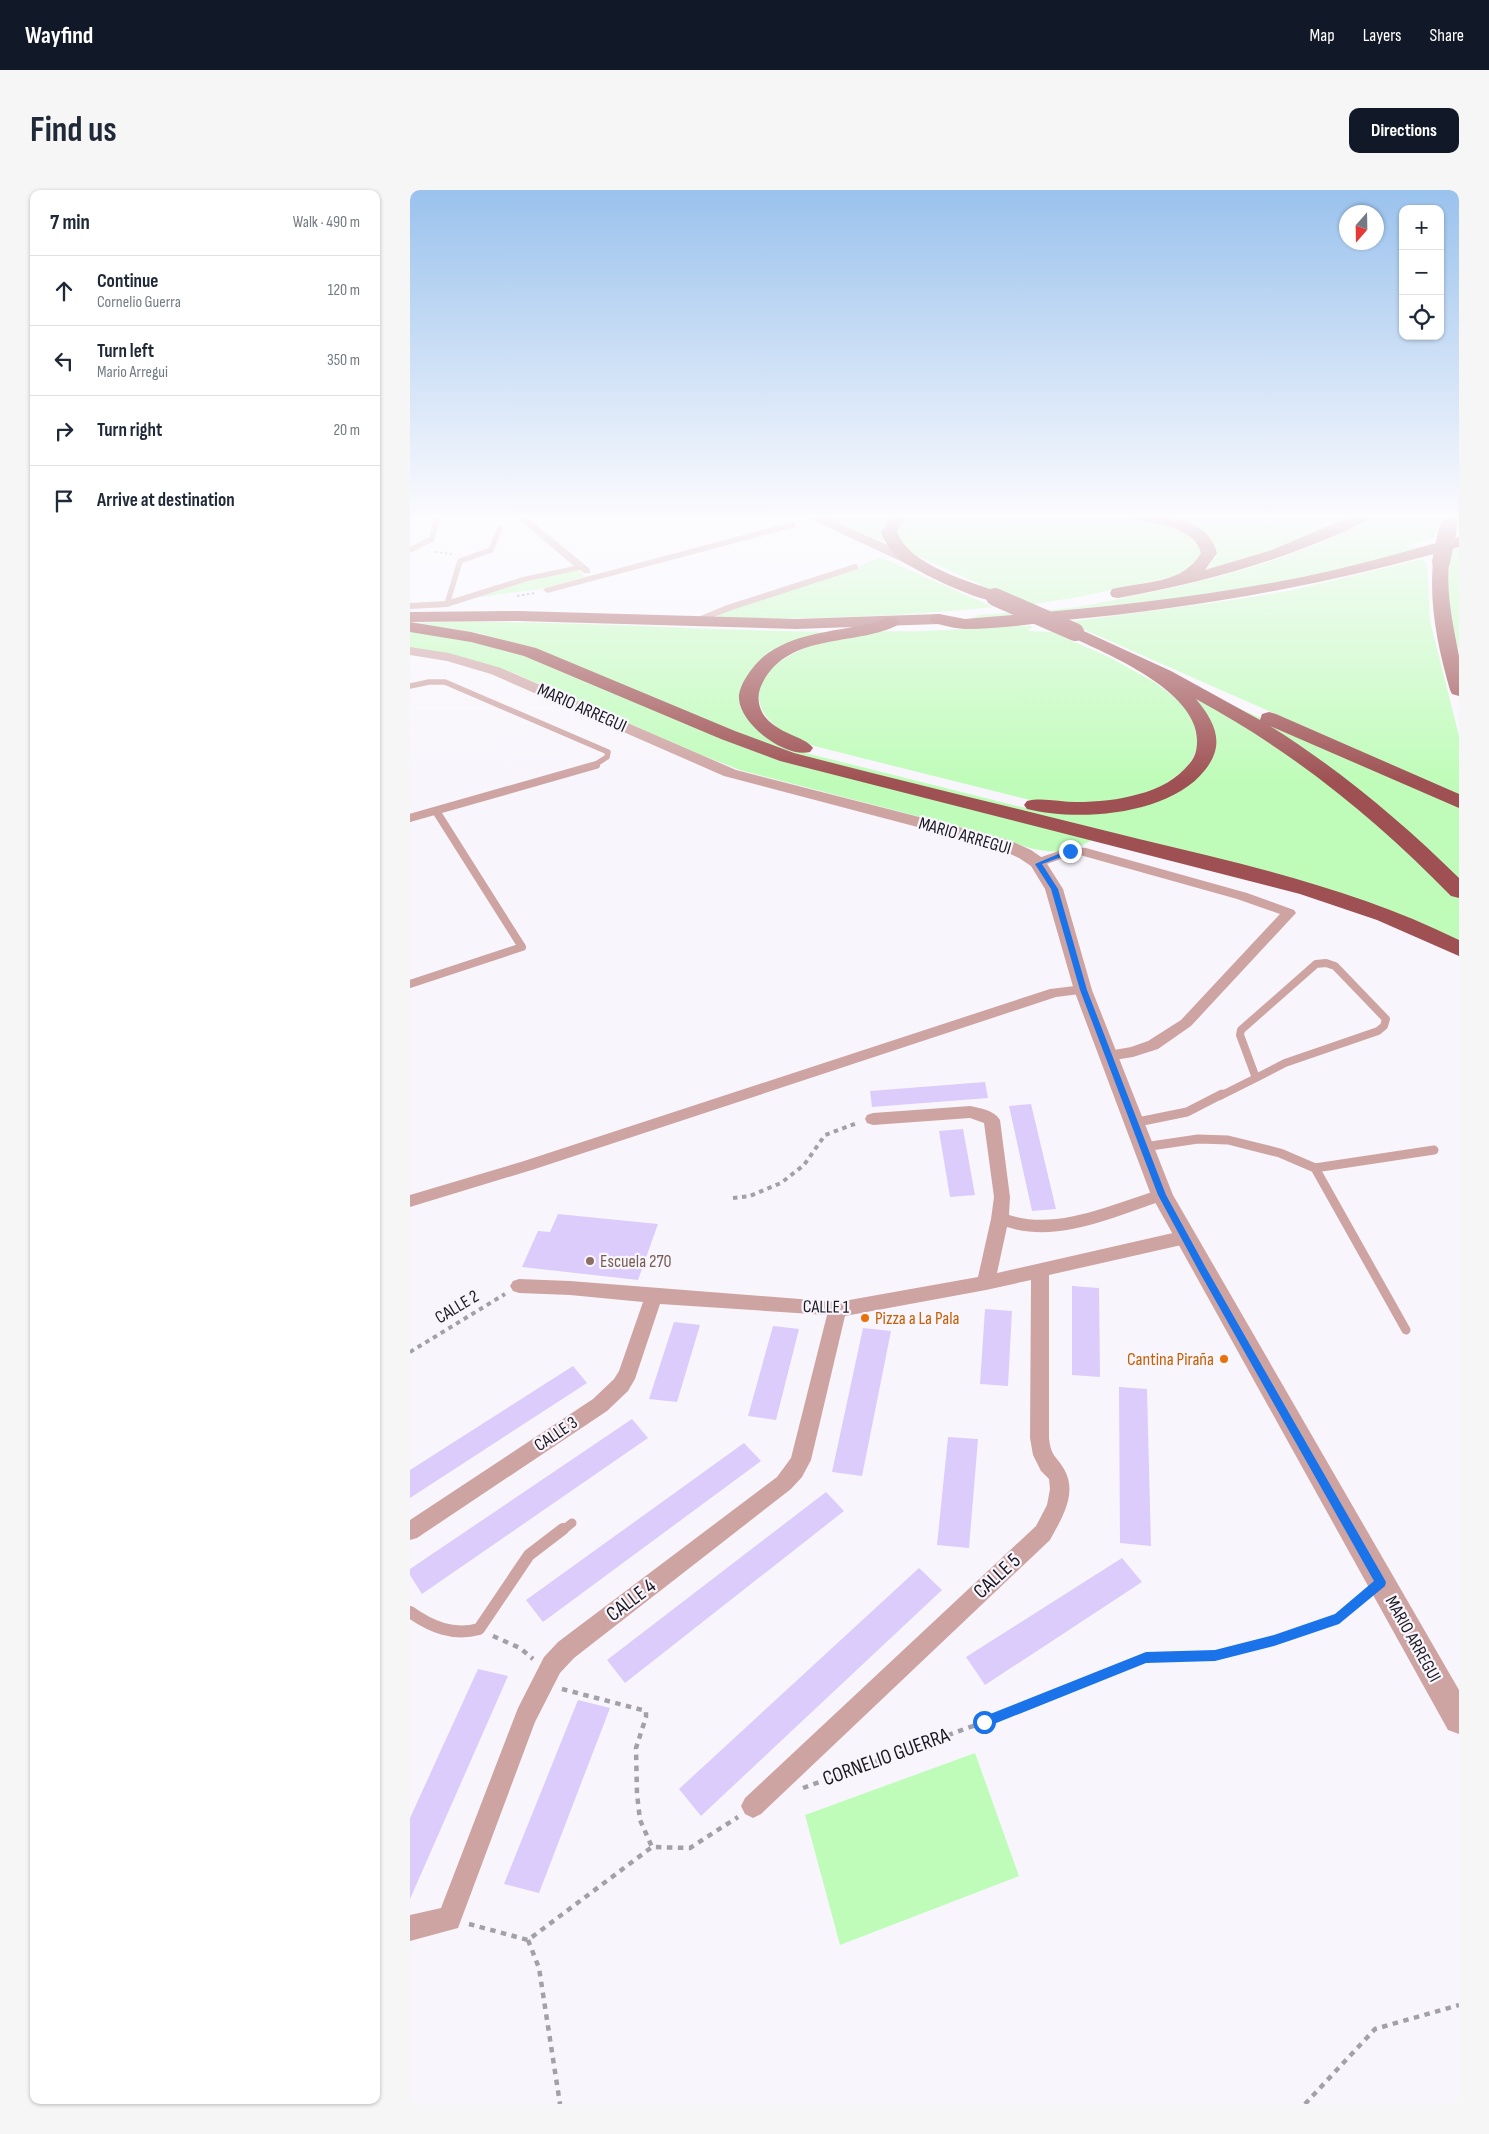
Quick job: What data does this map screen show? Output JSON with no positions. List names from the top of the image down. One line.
{"streets":{"street":["MARIO ARREGUI","CALLE 1","CALLE 3","CALLE 5","CALLE 4"],"path":["CALLE 2","CORNELIO GUERRA"]},"crossings":[["MARIO ARREGUI","CALLE 1"],["MARIO ARREGUI","CORNELIO GUERRA"],["CALLE 2","CALLE 1"],["CALLE 1","CALLE 3"],["CALLE 1","CALLE 5"],["CALLE 1","CALLE 4"]],"places":["Escuela 270","Pizza a La Pala","Cantina Piraña"],"north":"bottom","page":{"header":"Wayfind","nav":["Map","Layers","Share"],"buttons":"Directions","title":"Find us","heading":["7 min","Walk · 490 m"],"map_buttons":["+","−"],"list":[["Continue","Cornelio Guerra","120 m"],["Turn left","Mario Arregui","350 m"],["Turn right","20 m"],"Arrive at destination"]}}
